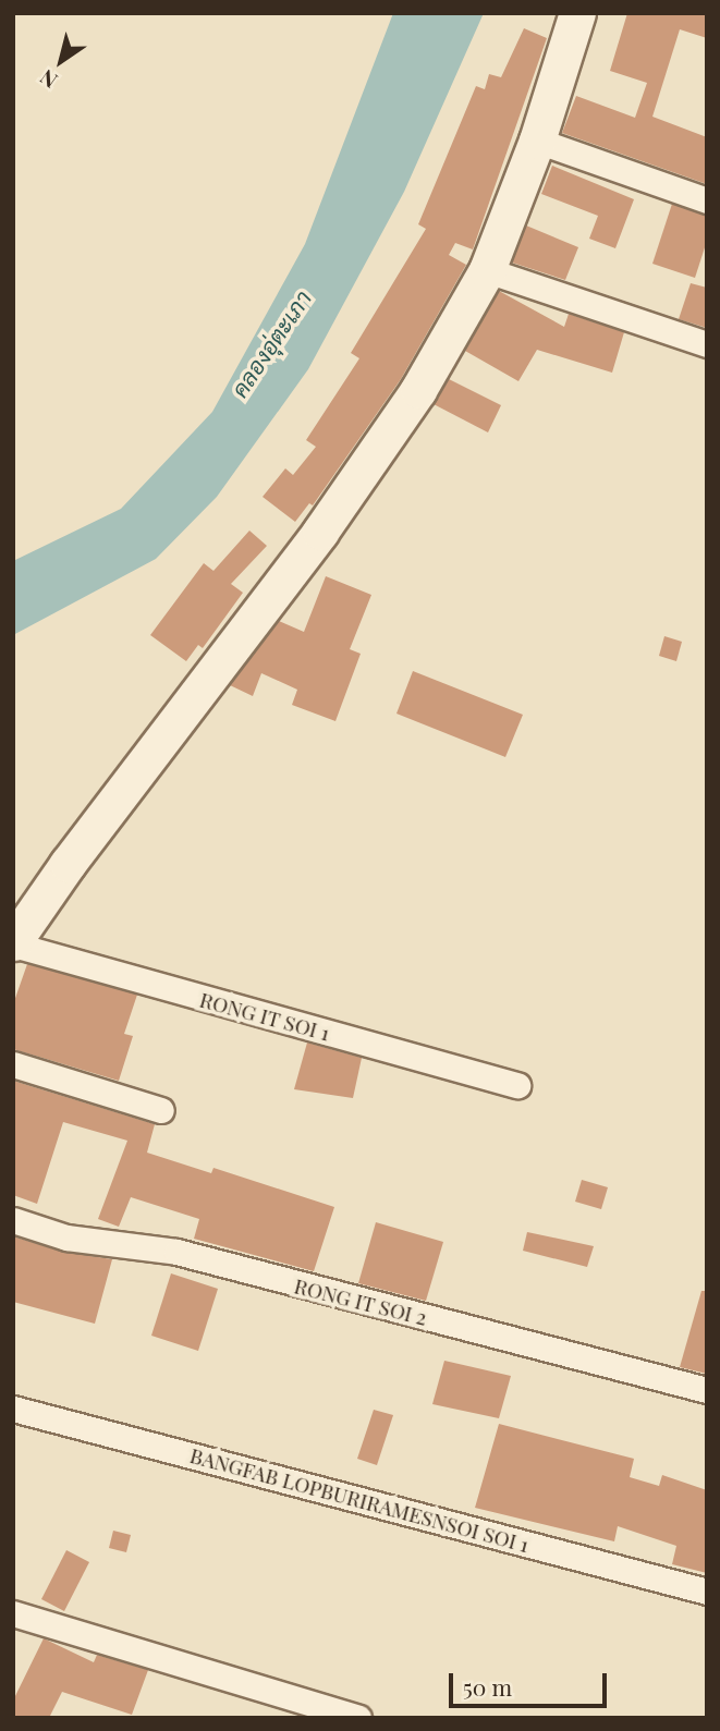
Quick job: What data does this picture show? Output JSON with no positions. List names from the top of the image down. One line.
{"streets":{"street":["RONG IT SOI 1","RONG IT SOI 2","BANGFAB LOPBURIRAMESNSOI SOI 1"]},"water":["คลองอุ่ตะเภา"],"scale_bar":"50 m","north":"bottom left"}
